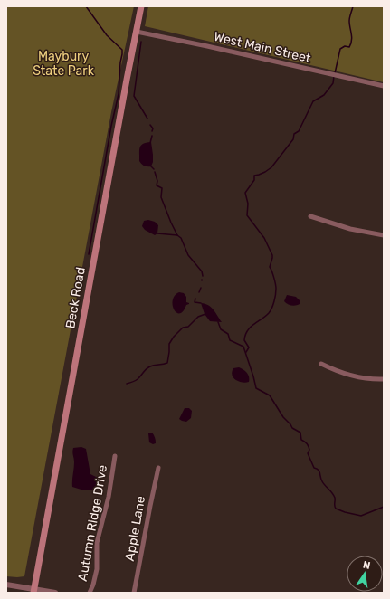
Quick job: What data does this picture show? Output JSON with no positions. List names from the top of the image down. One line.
{"streets":{"main road":["Beck Road"],"street":["West Main Street","Autumn Ridge Drive","Apple Lane"]},"crossings":[["West Main Street","Beck Road"]],"parks":["Maybury State Park"],"north":"top"}
